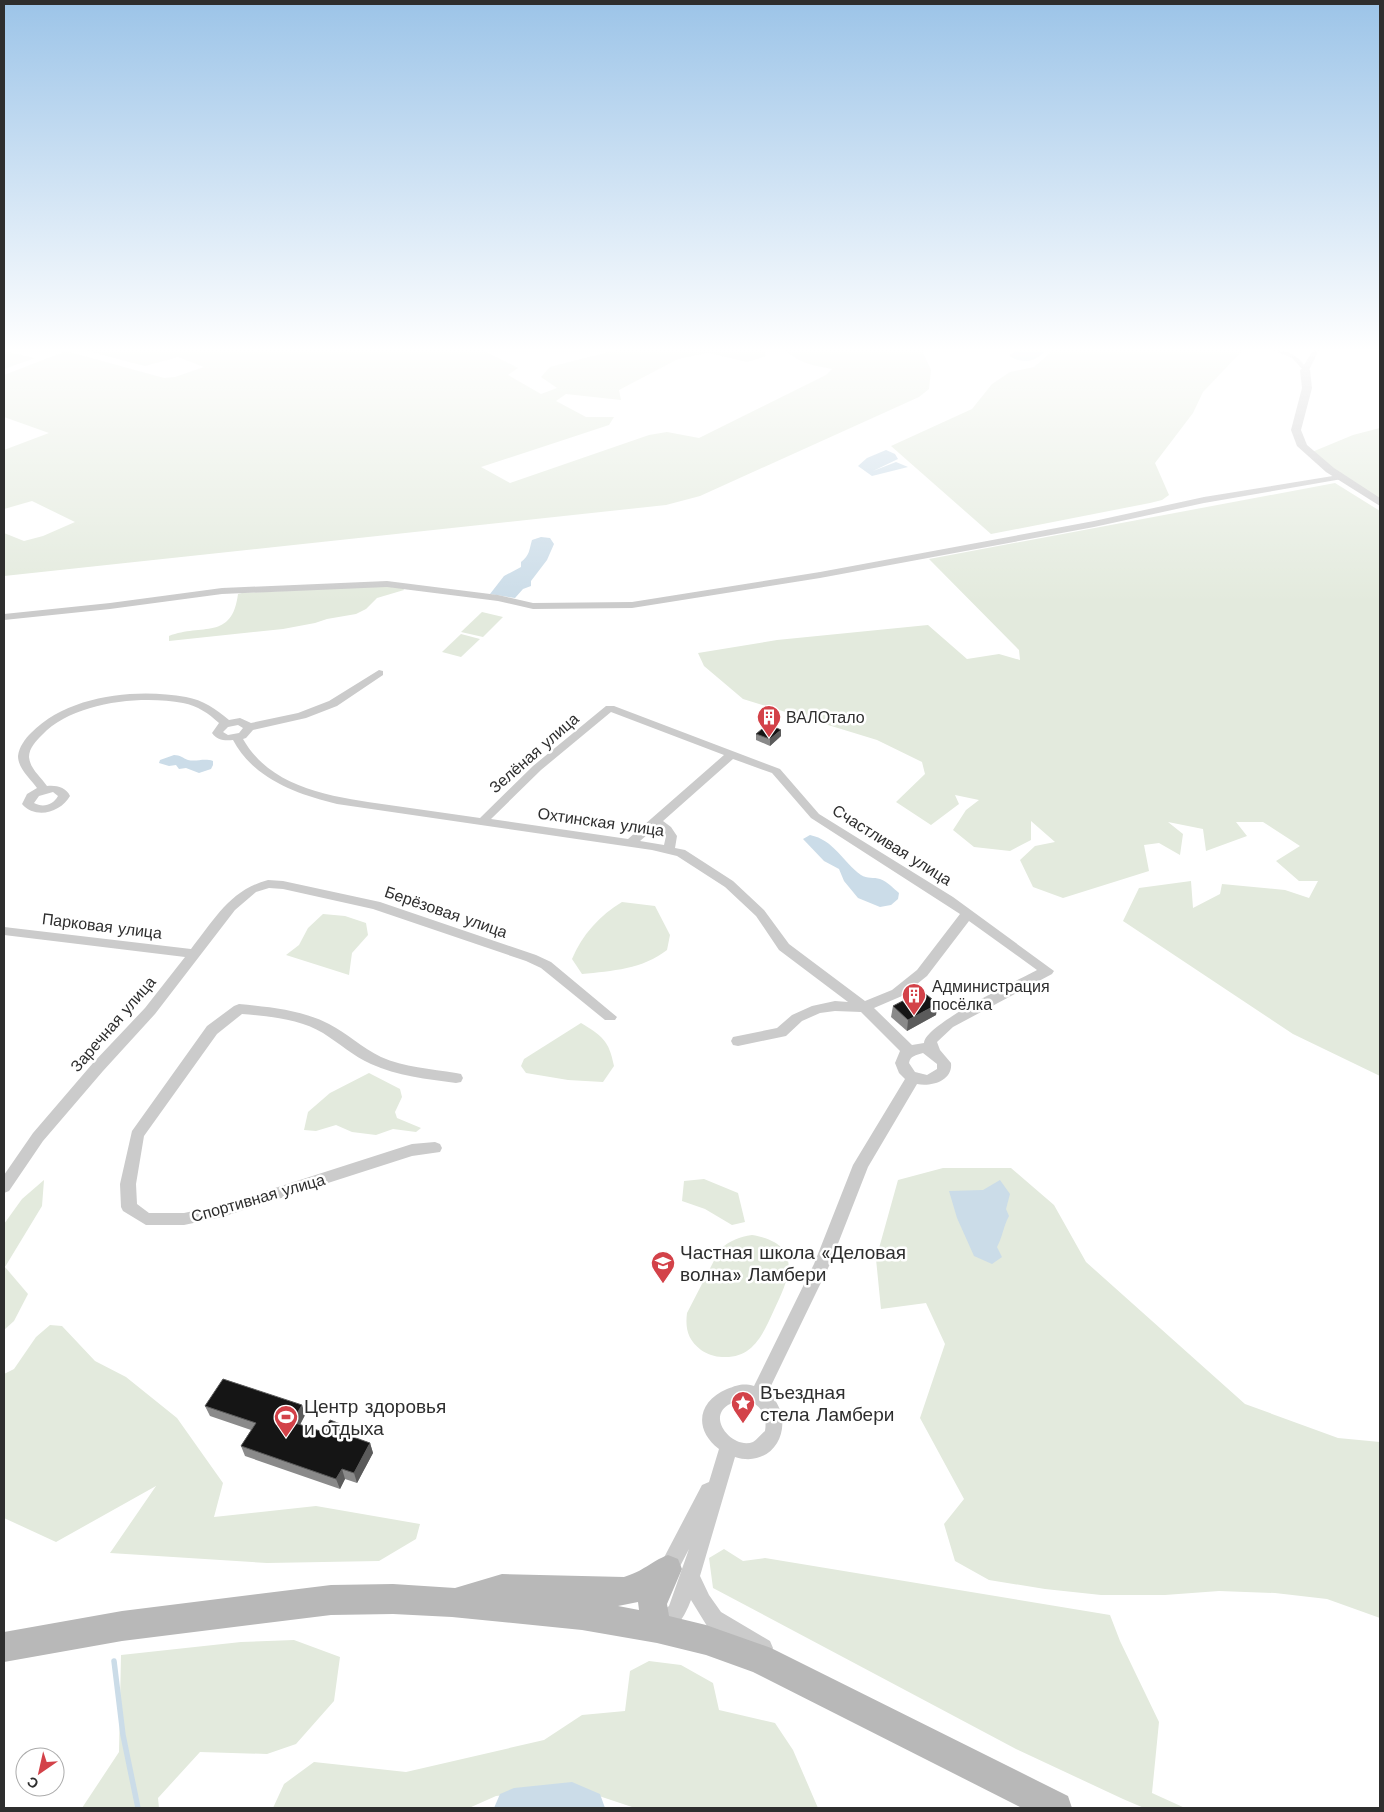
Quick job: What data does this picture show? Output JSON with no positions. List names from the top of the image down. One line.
{"streets":{"street":["Зелёная улица","Охтинская улица","Счастливая улица","Берёзовая улица","Парковая улица","Заречная улица","Спортивная улица"]},"crossings":[["Зелёная улица","Охтинская улица"],["Зелёная улица","Счастливая улица"],["Охтинская улица","Счастливая улица"],["Берёзовая улица","Заречная улица"],["Парковая улица","Заречная улица"]],"places":{"building":["ВАЛОтало","Администрация посёлка"],"school or university":["Частная школа «Деловая волна» Ламбери"],"place":["Въездная стела Ламбери"],"sports":["Центр здоровья и отдыха"]},"north":"bottom left"}
